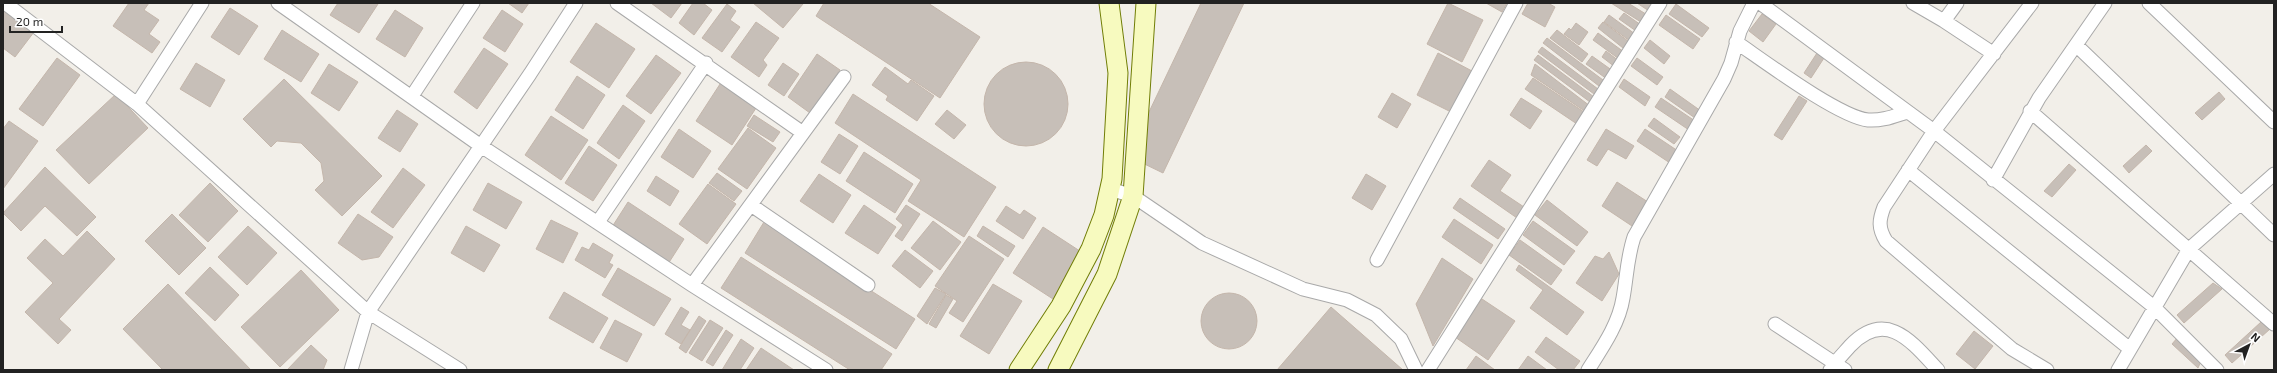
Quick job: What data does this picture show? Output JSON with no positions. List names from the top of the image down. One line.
{"scale_bar":"20 m","north":"top right"}
